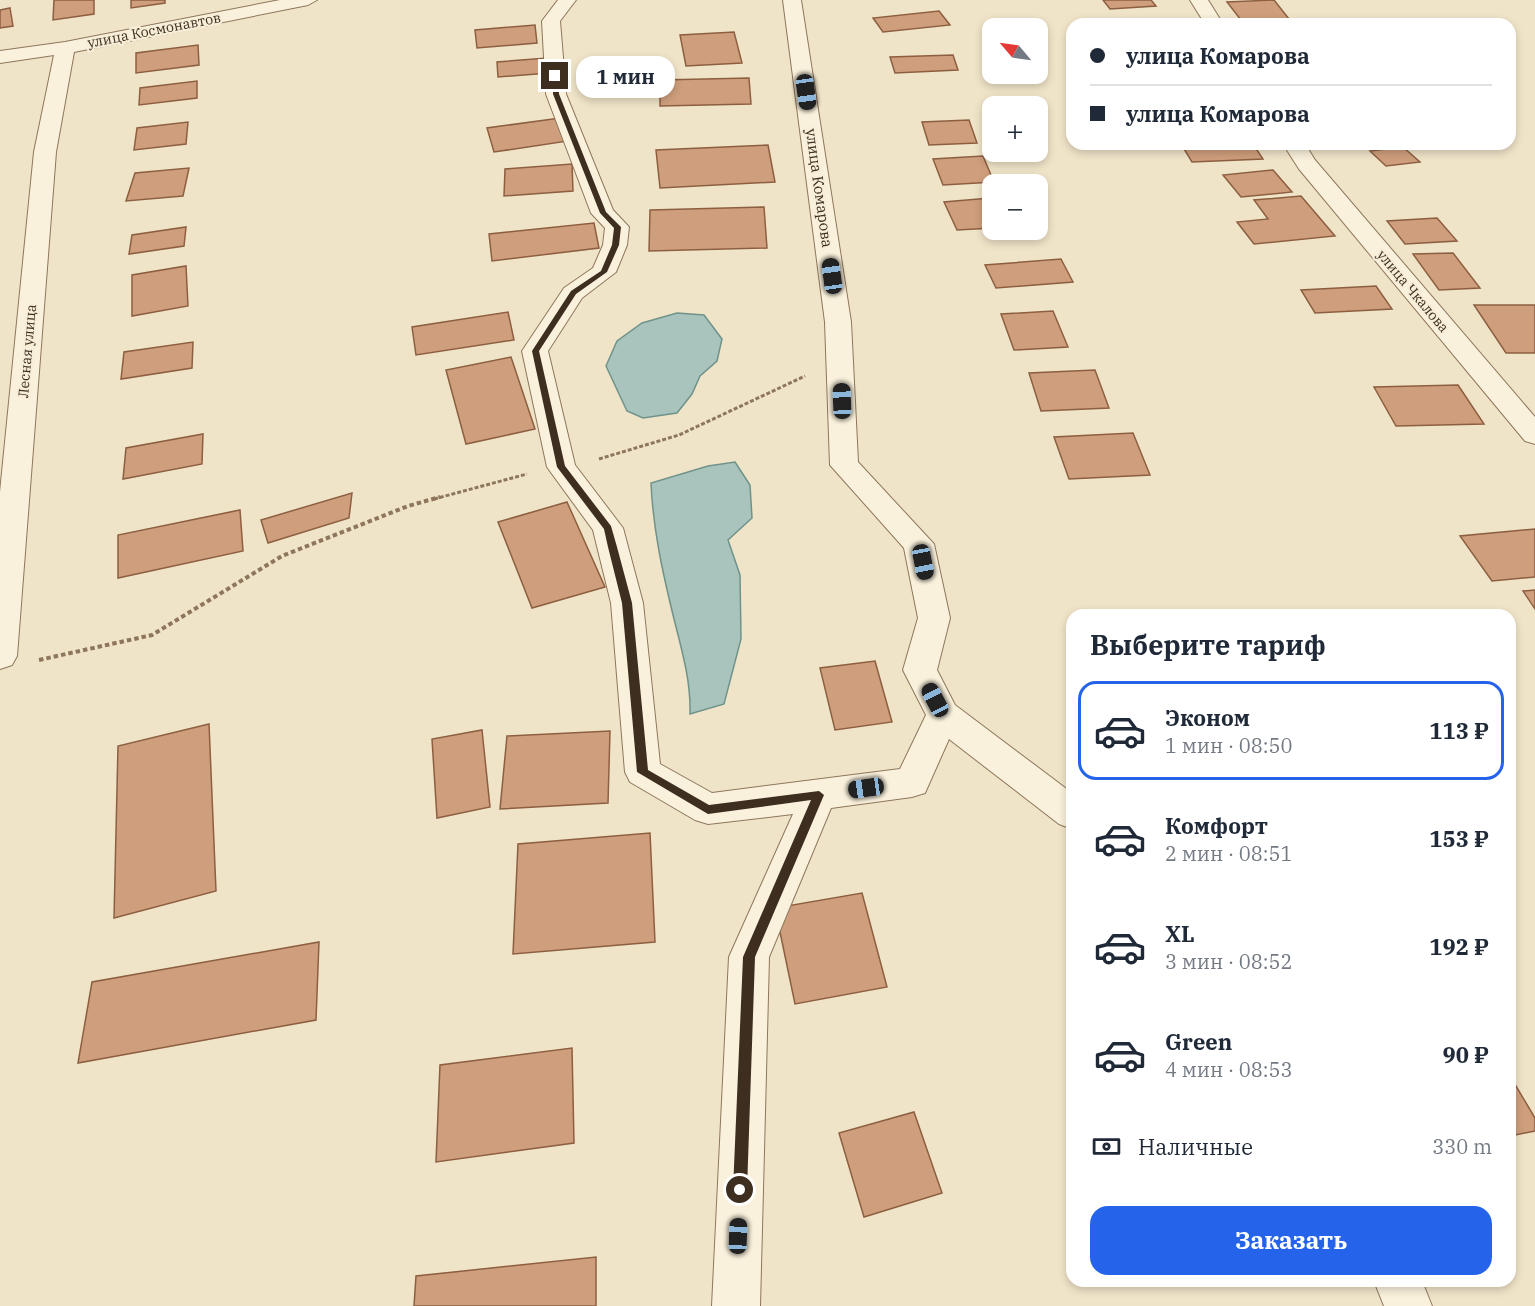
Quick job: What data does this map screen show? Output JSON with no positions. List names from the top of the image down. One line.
{"streets":{"street":["улица Космонавтов","улица Комарова","улица Чкалова","Лесная улица"]},"crossings":[["улица Космонавтов","Лесная улица"]],"north":"top left","page":{"map_buttons":["+","−"],"banner":["улица Комарова","улица Комарова"],"bubble":"1 мин","heading":"Выберите тариф","list":[{"name":"Эконом","note":"1 мин · 08:50","value":"113 ₽"},{"name":"Комфорт","note":"2 мин · 08:51","value":"153 ₽"},{"name":"XL","note":"3 мин · 08:52","value":"192 ₽"},{"name":"Green","note":"4 мин · 08:53","value":"90 ₽"}],"pay":["Наличные","330 m"],"buttons":"Заказать"}}
